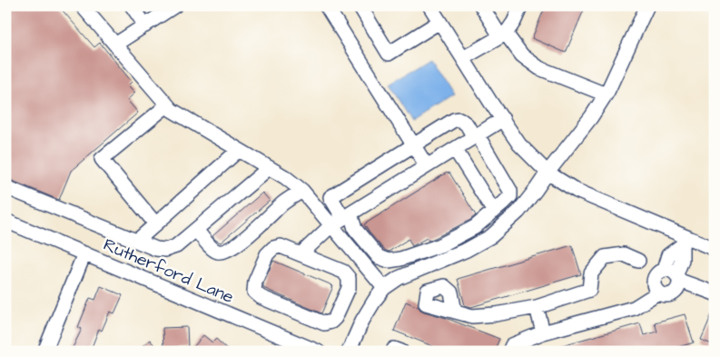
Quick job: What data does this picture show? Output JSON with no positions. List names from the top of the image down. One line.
{"streets":{"street":["Rutherford Lane"]}}
